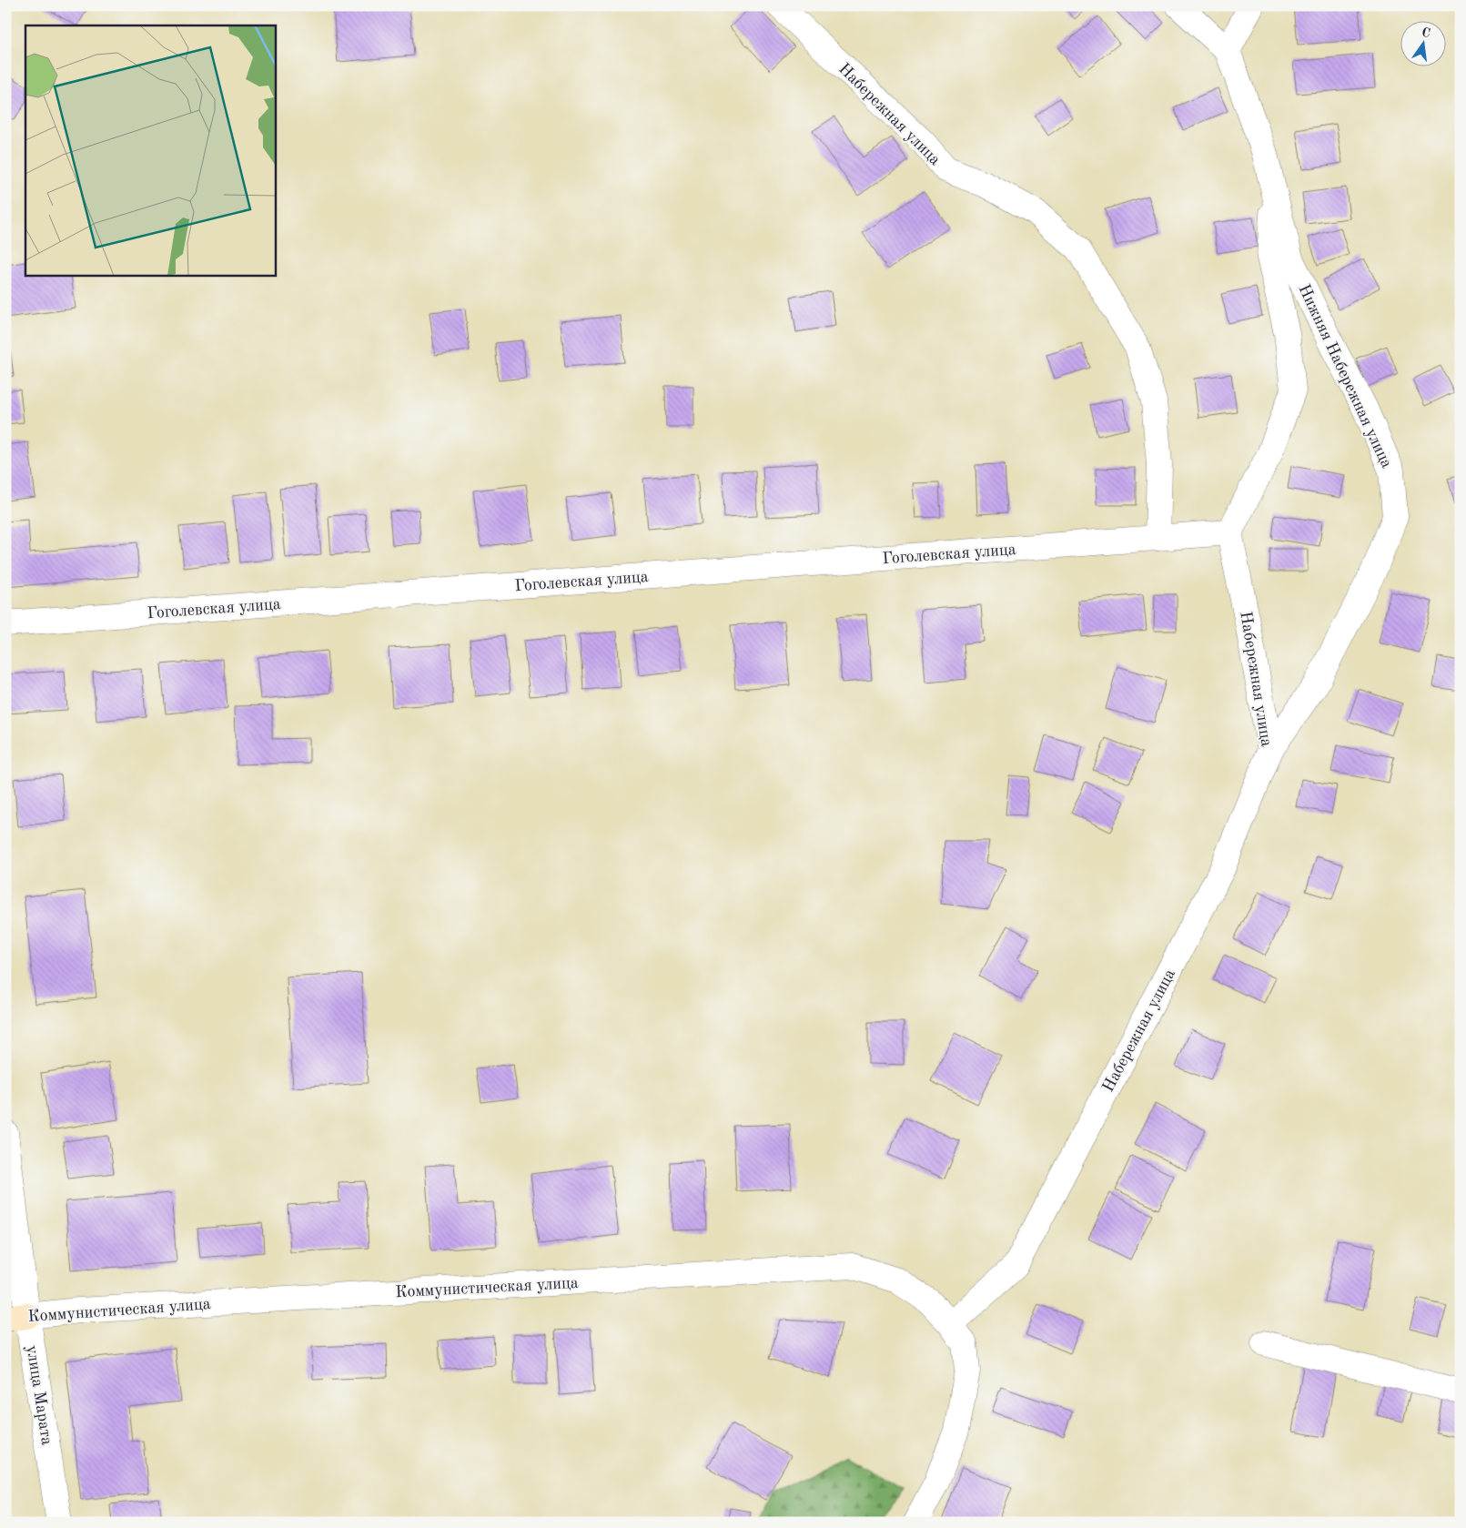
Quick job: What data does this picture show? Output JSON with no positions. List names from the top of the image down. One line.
{"streets":{"street":["Набережная улица","Нижняя Набережная улица","Гоголевская улица","Коммунистическая улица","улица Марата"]},"crossings":[["Набережная улица","Нижняя Набережная улица"],["Набережная улица","Гоголевская улица"],["Набережная улица","Коммунистическая улица"],["Коммунистическая улица","улица Марата"]],"north":"top"}
